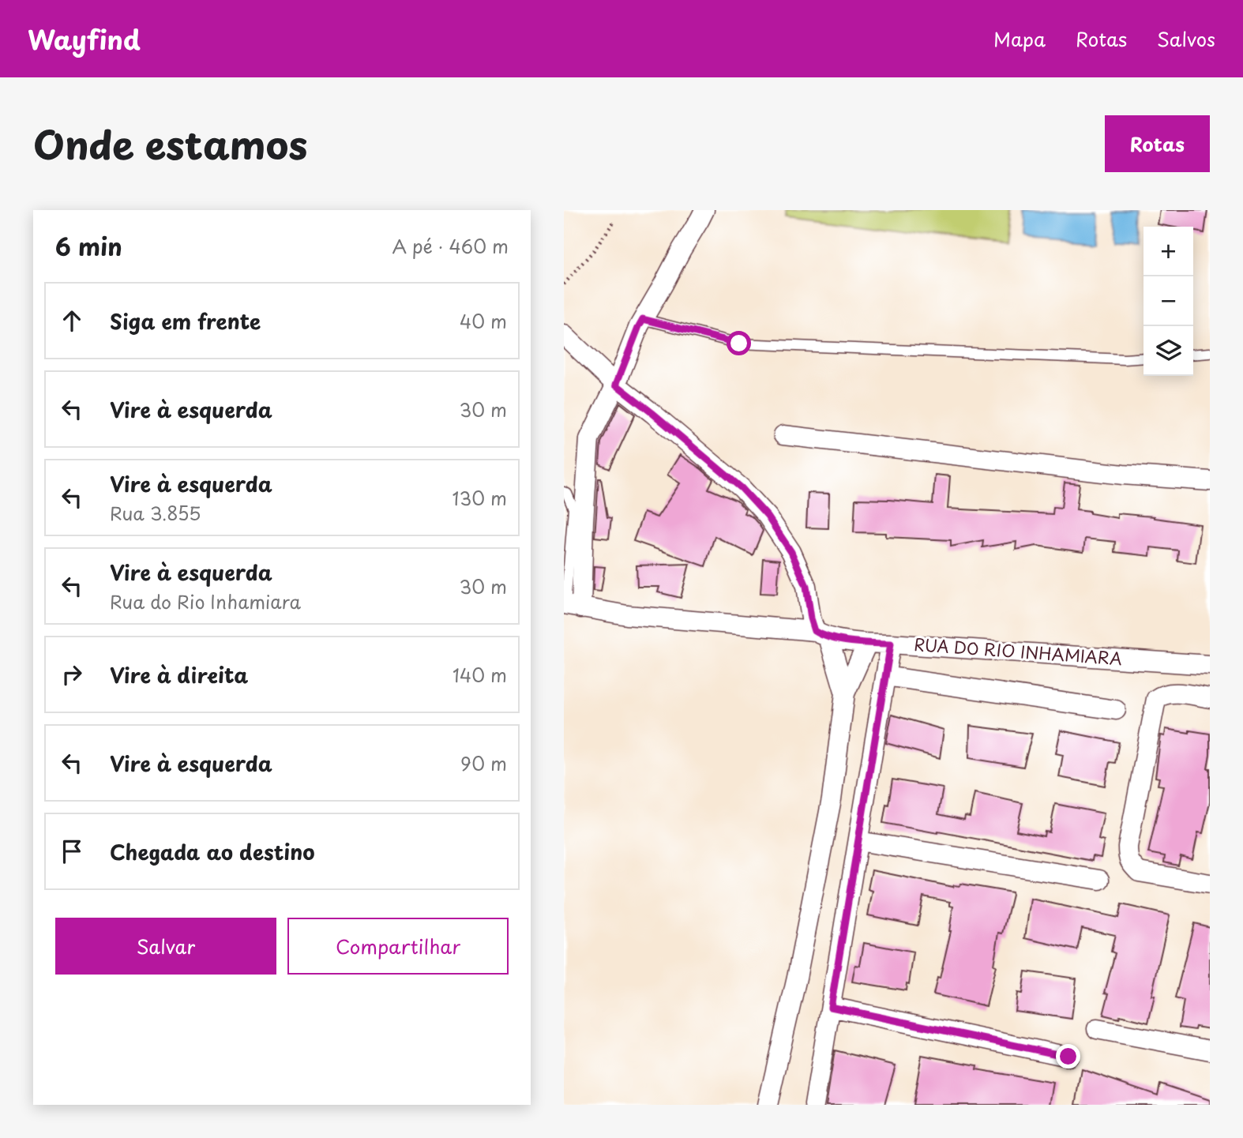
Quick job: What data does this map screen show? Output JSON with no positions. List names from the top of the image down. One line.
{"streets":{"street":["RUA DO RIO INHAMIARA"]},"page":{"header":"Wayfind","nav":["Mapa","Rotas","Salvos"],"title":"Onde estamos","buttons":["Rotas",["Salvar","Compartilhar"]],"heading":["6 min","A pé · 460 m"],"map_buttons":["+","−"],"list":[["Siga em frente","40 m"],["Vire à esquerda","30 m"],["Vire à esquerda","Rua 3.855","130 m"],["Vire à esquerda","Rua do Rio Inhamiara","30 m"],["Vire à direita","140 m"],["Vire à esquerda","90 m"],"Chegada ao destino"]}}
